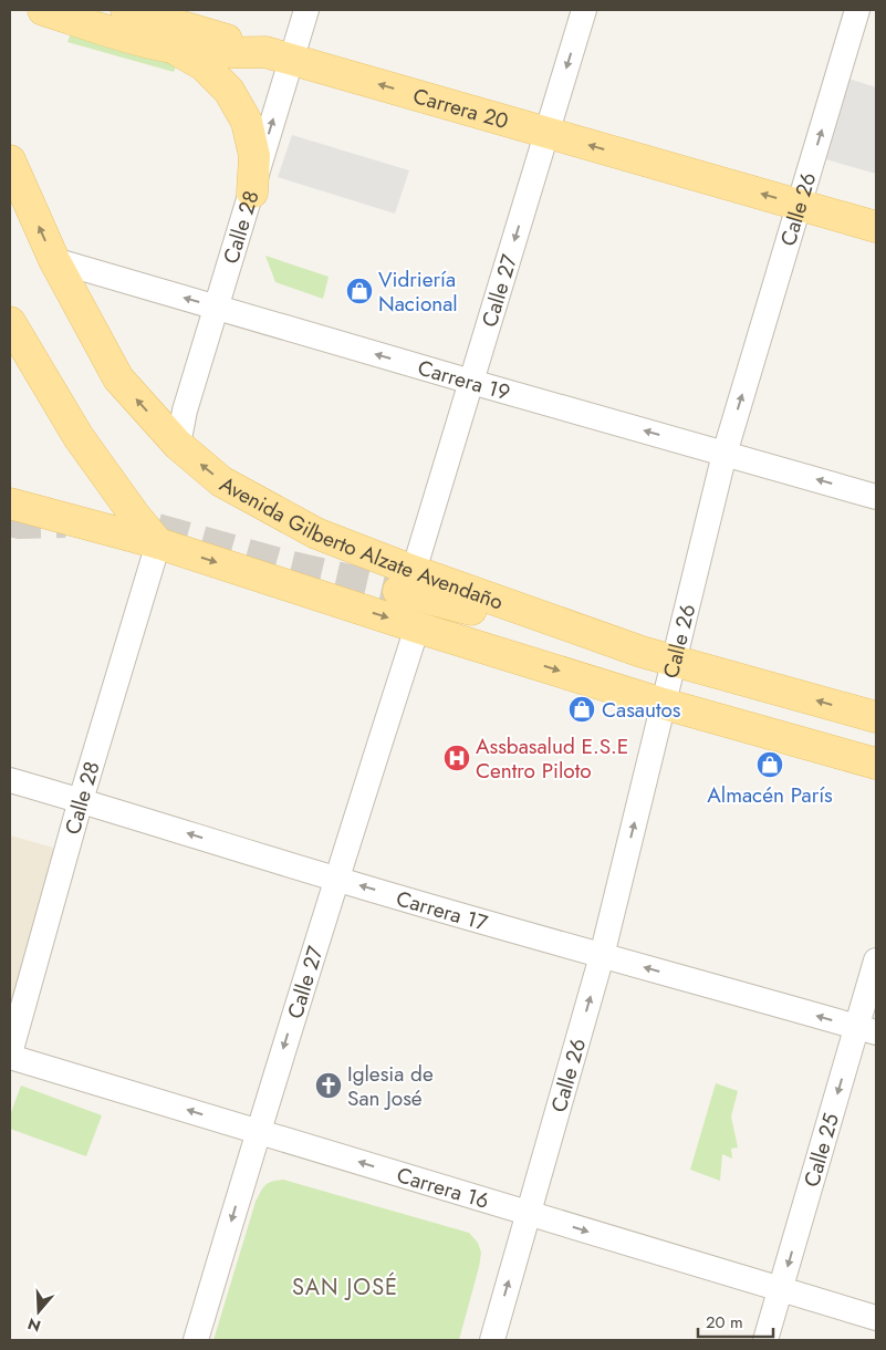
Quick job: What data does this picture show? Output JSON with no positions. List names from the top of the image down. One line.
{"streets":{"main road":["Carrera 20","Avenida Gilberto Alzate Avendaño"],"street":["Calle 26","Calle 28","Calle 27","Carrera 19","Carrera 17","Calle 25","Carrera 16"]},"crossings":[["Carrera 20","Calle 26"],["Carrera 20","Calle 28"],["Carrera 20","Calle 27"],["Calle 26","Carrera 19"],["Calle 26","Avenida Gilberto Alzate Avendaño"],["Calle 26","Carrera 17"],["Calle 26","Carrera 16"],["Calle 28","Carrera 19"],["Calle 28","Avenida Gilberto Alzate Avendaño"],["Calle 28","Carrera 17"],["Calle 28","Carrera 16"],["Calle 27","Carrera 19"],["Calle 27","Avenida Gilberto Alzate Avendaño"],["Calle 27","Carrera 17"],["Calle 27","Carrera 16"],["Carrera 19","Avenida Gilberto Alzate Avendaño"],["Carrera 17","Calle 25"],["Calle 25","Carrera 16"]],"one_way":["Carrera 20","Calle 26","Calle 27","Carrera 19","Carrera 17","Calle 25"],"districts":["SAN JOSÉ"],"places":{"shop":["Vidriería Nacional","Casautos","Almacén París"],"hospital":["Assbasalud E.S.E Centro Piloto"],"church":["Iglesia de San José"]},"scale_bar":"20 m","north":"bottom"}
